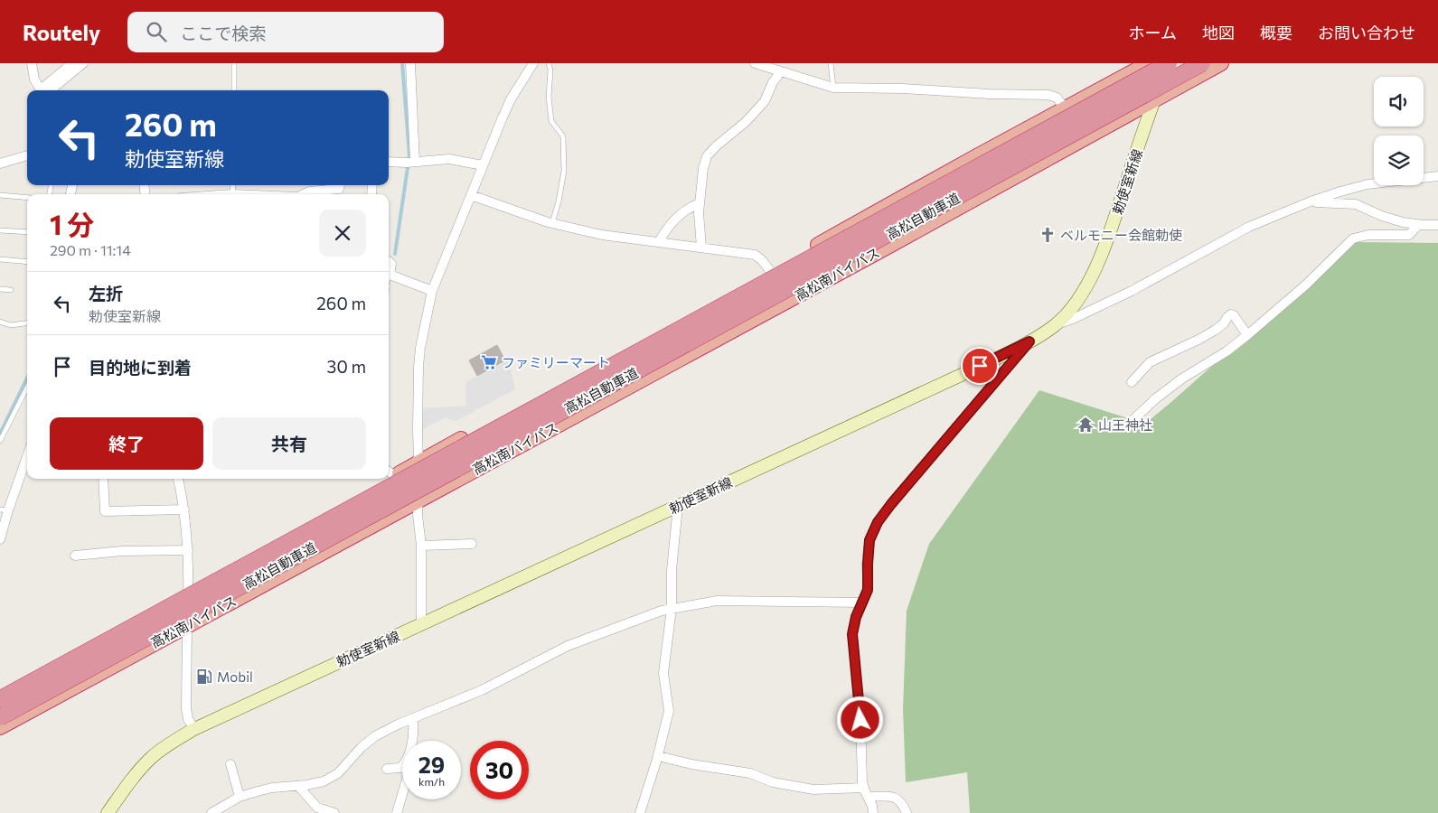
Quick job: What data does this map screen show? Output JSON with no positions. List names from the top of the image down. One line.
{"streets":{"highway":["高松自動車道","高松南バイパス"],"main road":["勅使室新線"]},"crossings":[["勅使室新線","高松自動車道"],["勅使室新線","高松南バイパス"]],"places":{"church":["ベルモニー会館勅使"],"supermarket":["ファミリーマート"],"temple":["山王神社"],"fuel station":["Mobil"]},"page":{"header":"Routely","search":"ここで検索","nav":["ホーム","地図","概要","お問い合わせ"],"turn":["260 m","勅使室新線"],"heading":["1 分","290 m · 11:14"],"list":[{"name":"左折","note":"勅使室新線","value":"260 m"},{"name":"目的地に到着","value":"30 m"}],"buttons":["終了","共有"],"speed":"29 km/h","limit":"30"}}
